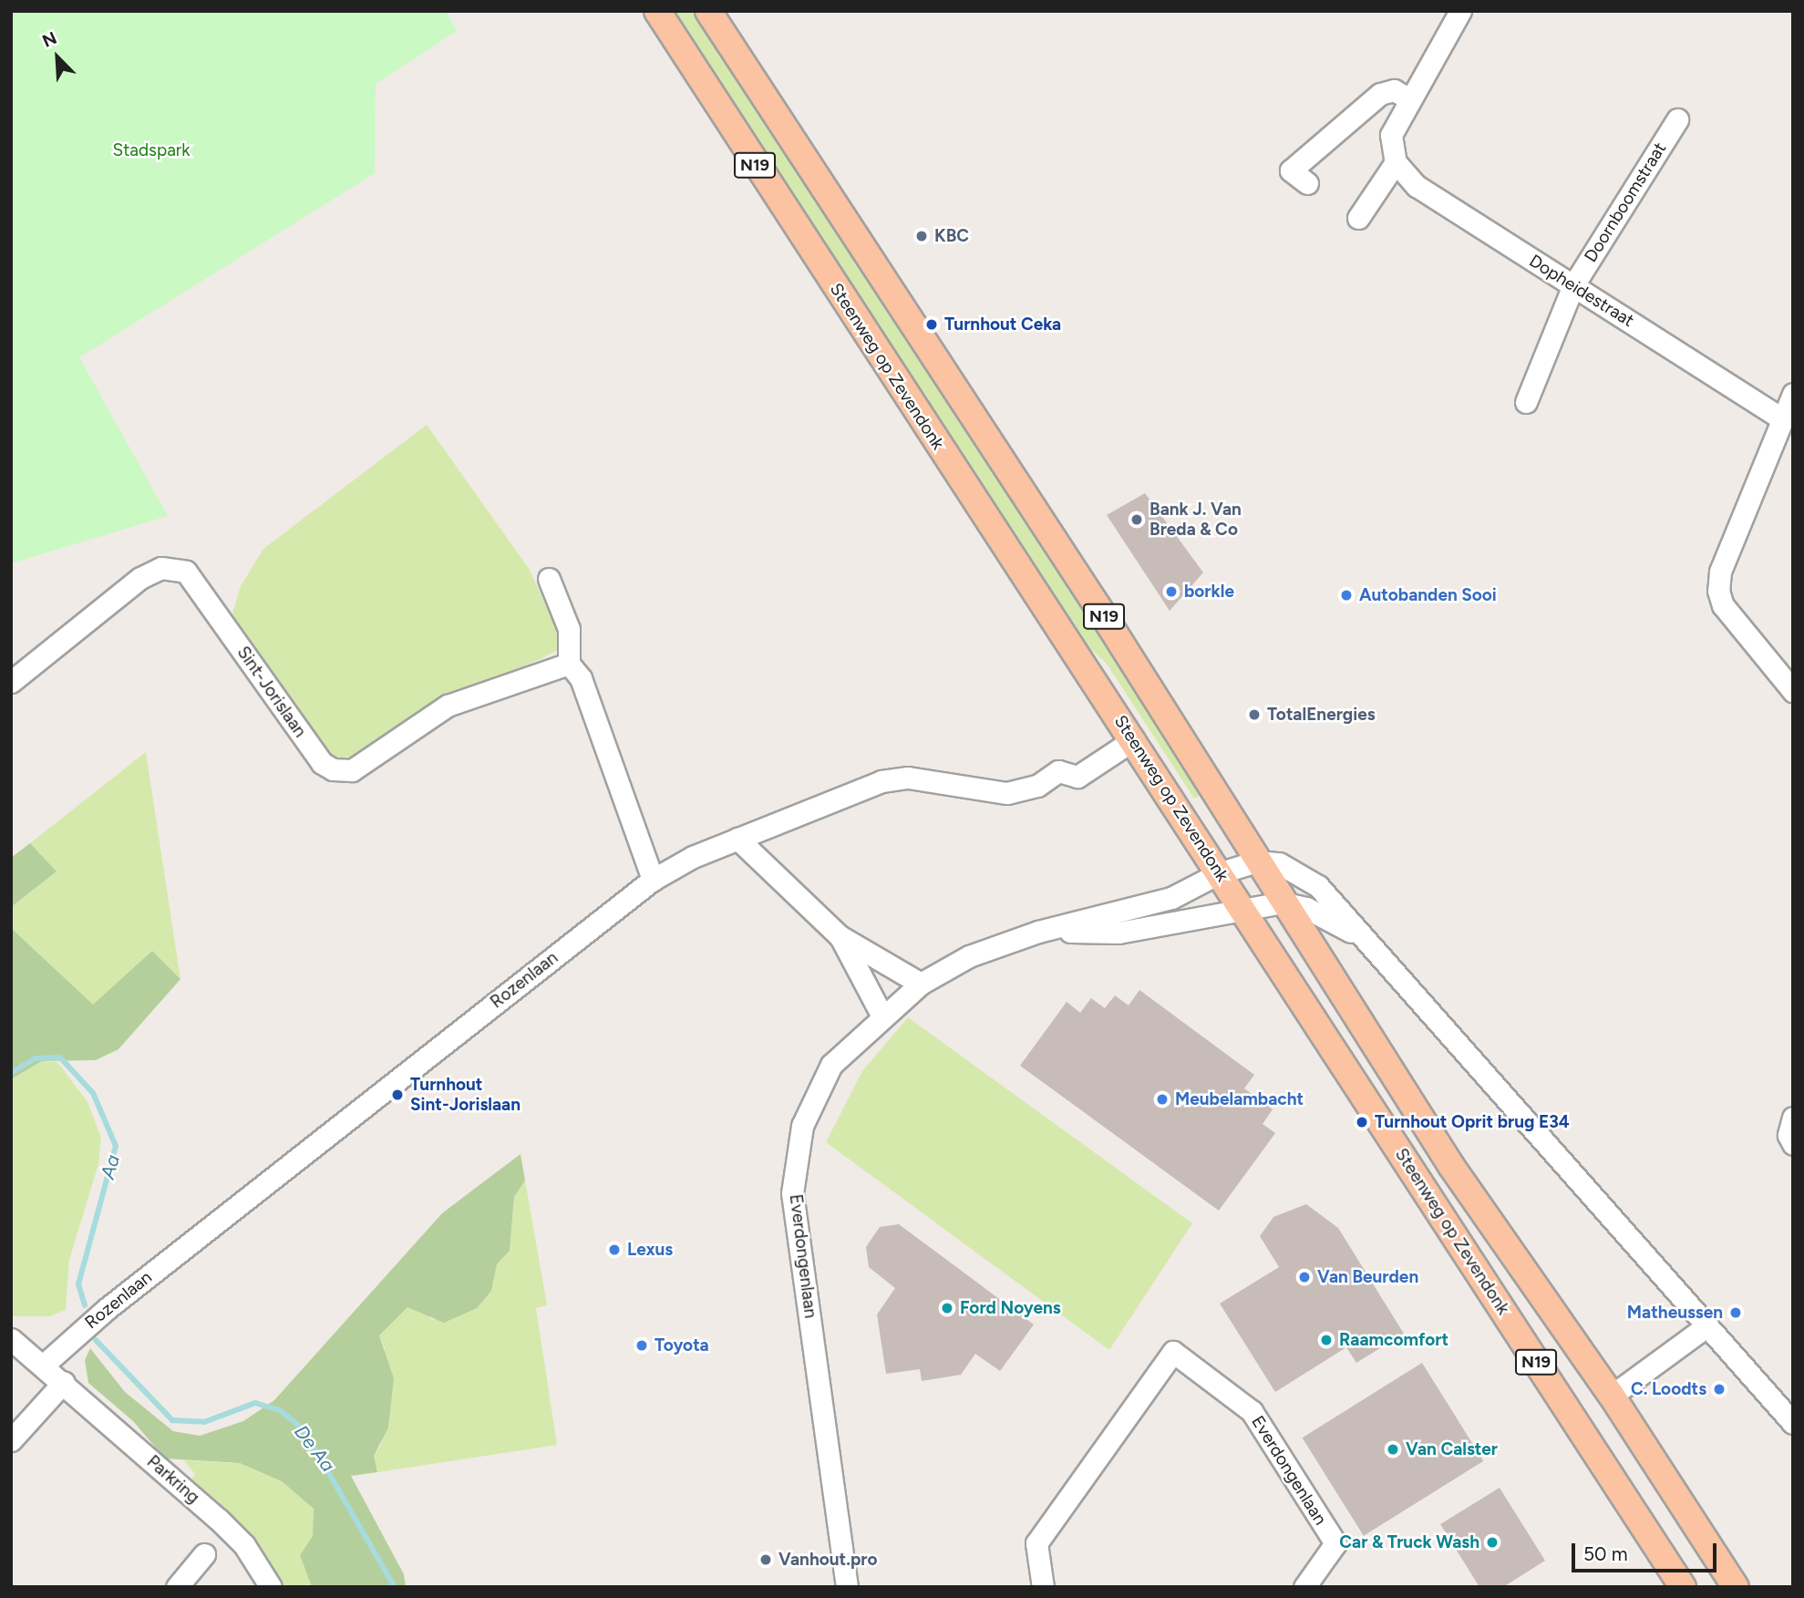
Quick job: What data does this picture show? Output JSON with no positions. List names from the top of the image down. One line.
{"streets":{"main road":["N19","Steenweg op Zevendonk"],"street":["Doornboomstraat","Dopheidestraat","Sint-Jorislaan","Rozenlaan","Everdongenlaan","Parkring"]},"crossings":[["Doornboomstraat","Dopheidestraat"],["Steenweg op Zevendonk","Rozenlaan"],["Steenweg op Zevendonk","Everdongenlaan"],["Rozenlaan","Parkring"]],"water":["Aa","De Aa"],"parks":["Stadspark"],"places":["KBC","Turnhout Ceka","Bank J. Van Breda & Co","borkle","Autobanden Sooi","TotalEnergies","Turnhout Sint-Jorislaan","Meubelambacht","Turnhout Oprit brug E34","Lexus","Van Beurden","Ford Noyens","Matheussen","Raamcomfort","Toyota","C. Loodts","Van Calster","Car & Truck Wash","Vanhout.pro"],"scale_bar":"50 m","north":"top left"}
